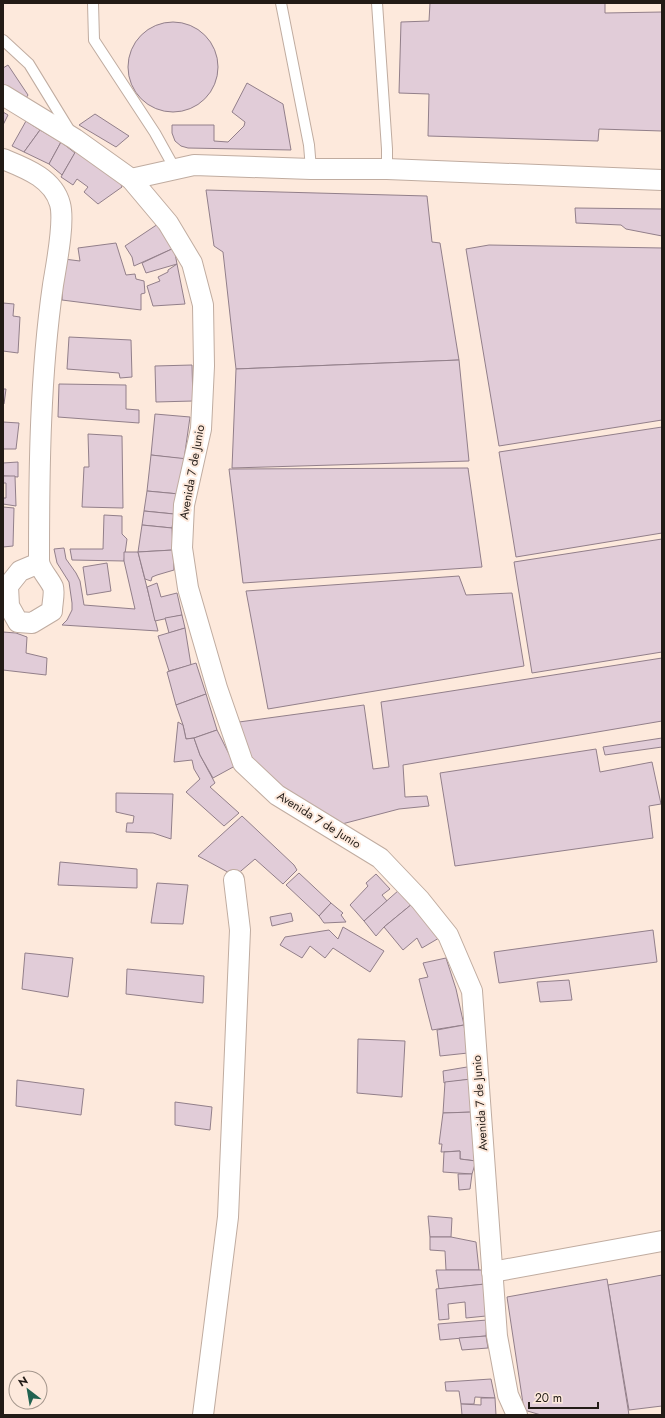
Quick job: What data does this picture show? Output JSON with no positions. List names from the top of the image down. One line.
{"streets":{"street":["Avenida 7 de Junio"]},"scale_bar":"20 m","north":"top left"}
